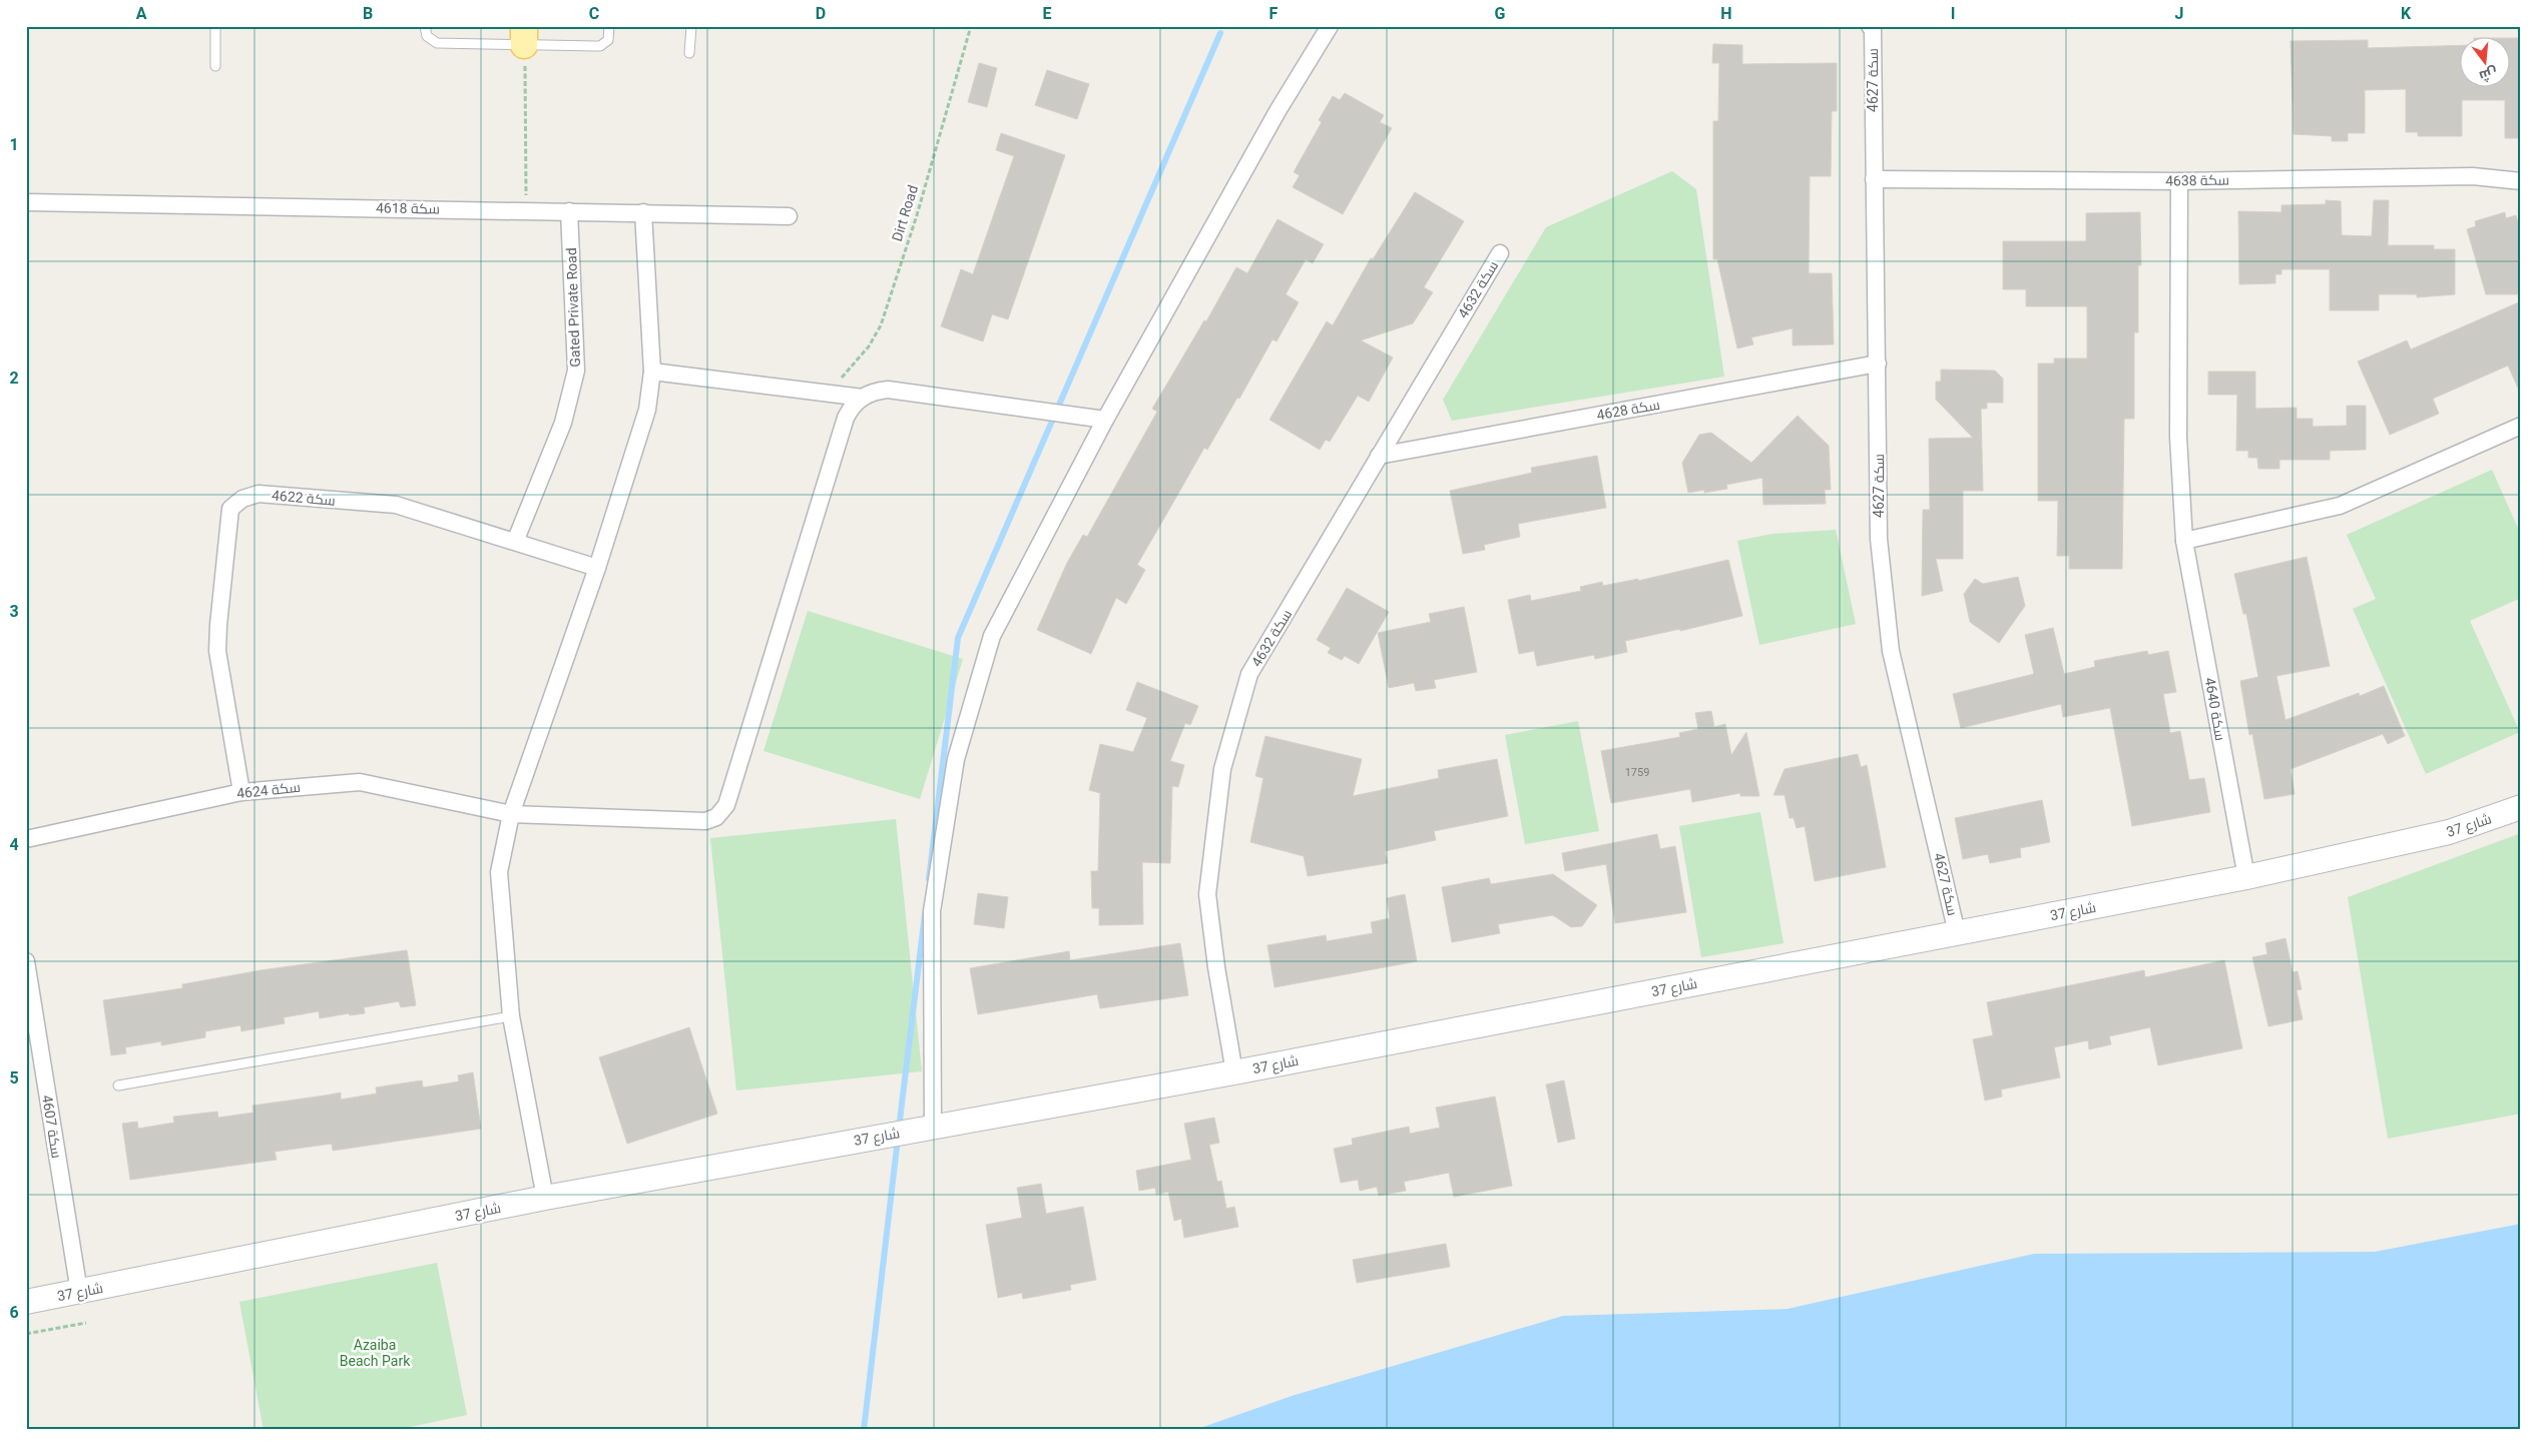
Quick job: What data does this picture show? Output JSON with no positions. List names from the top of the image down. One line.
{"streets":{"street":["سكة 4627","سكة 4638","سكة 4618","سكة 4632","Gated Private Road","سكة 4628","سكة 4622","سكة 4640","سكة 4624","شارع 37","سكة 4607"],"path":["Dirt Road"]},"crossings":[["سكة 4627","سكة 4638"],["سكة 4627","سكة 4628"],["سكة 4627","شارع 37"],["سكة 4638","سكة 4640"],["سكة 4618","Gated Private Road"],["سكة 4632","سكة 4628"],["سكة 4632","شارع 37"],["Gated Private Road","سكة 4622"],["سكة 4622","سكة 4624"],["سكة 4640","شارع 37"],["شارع 37","سكة 4607"]],"parks":["Azaiba Beach Park"],"house_numbers":["1759"],"north":"bottom","grid":{"columns":["A","B","C","D","E","F","G","H","I","J","K"],"rows":["1","2","3","4","5","6"]}}
